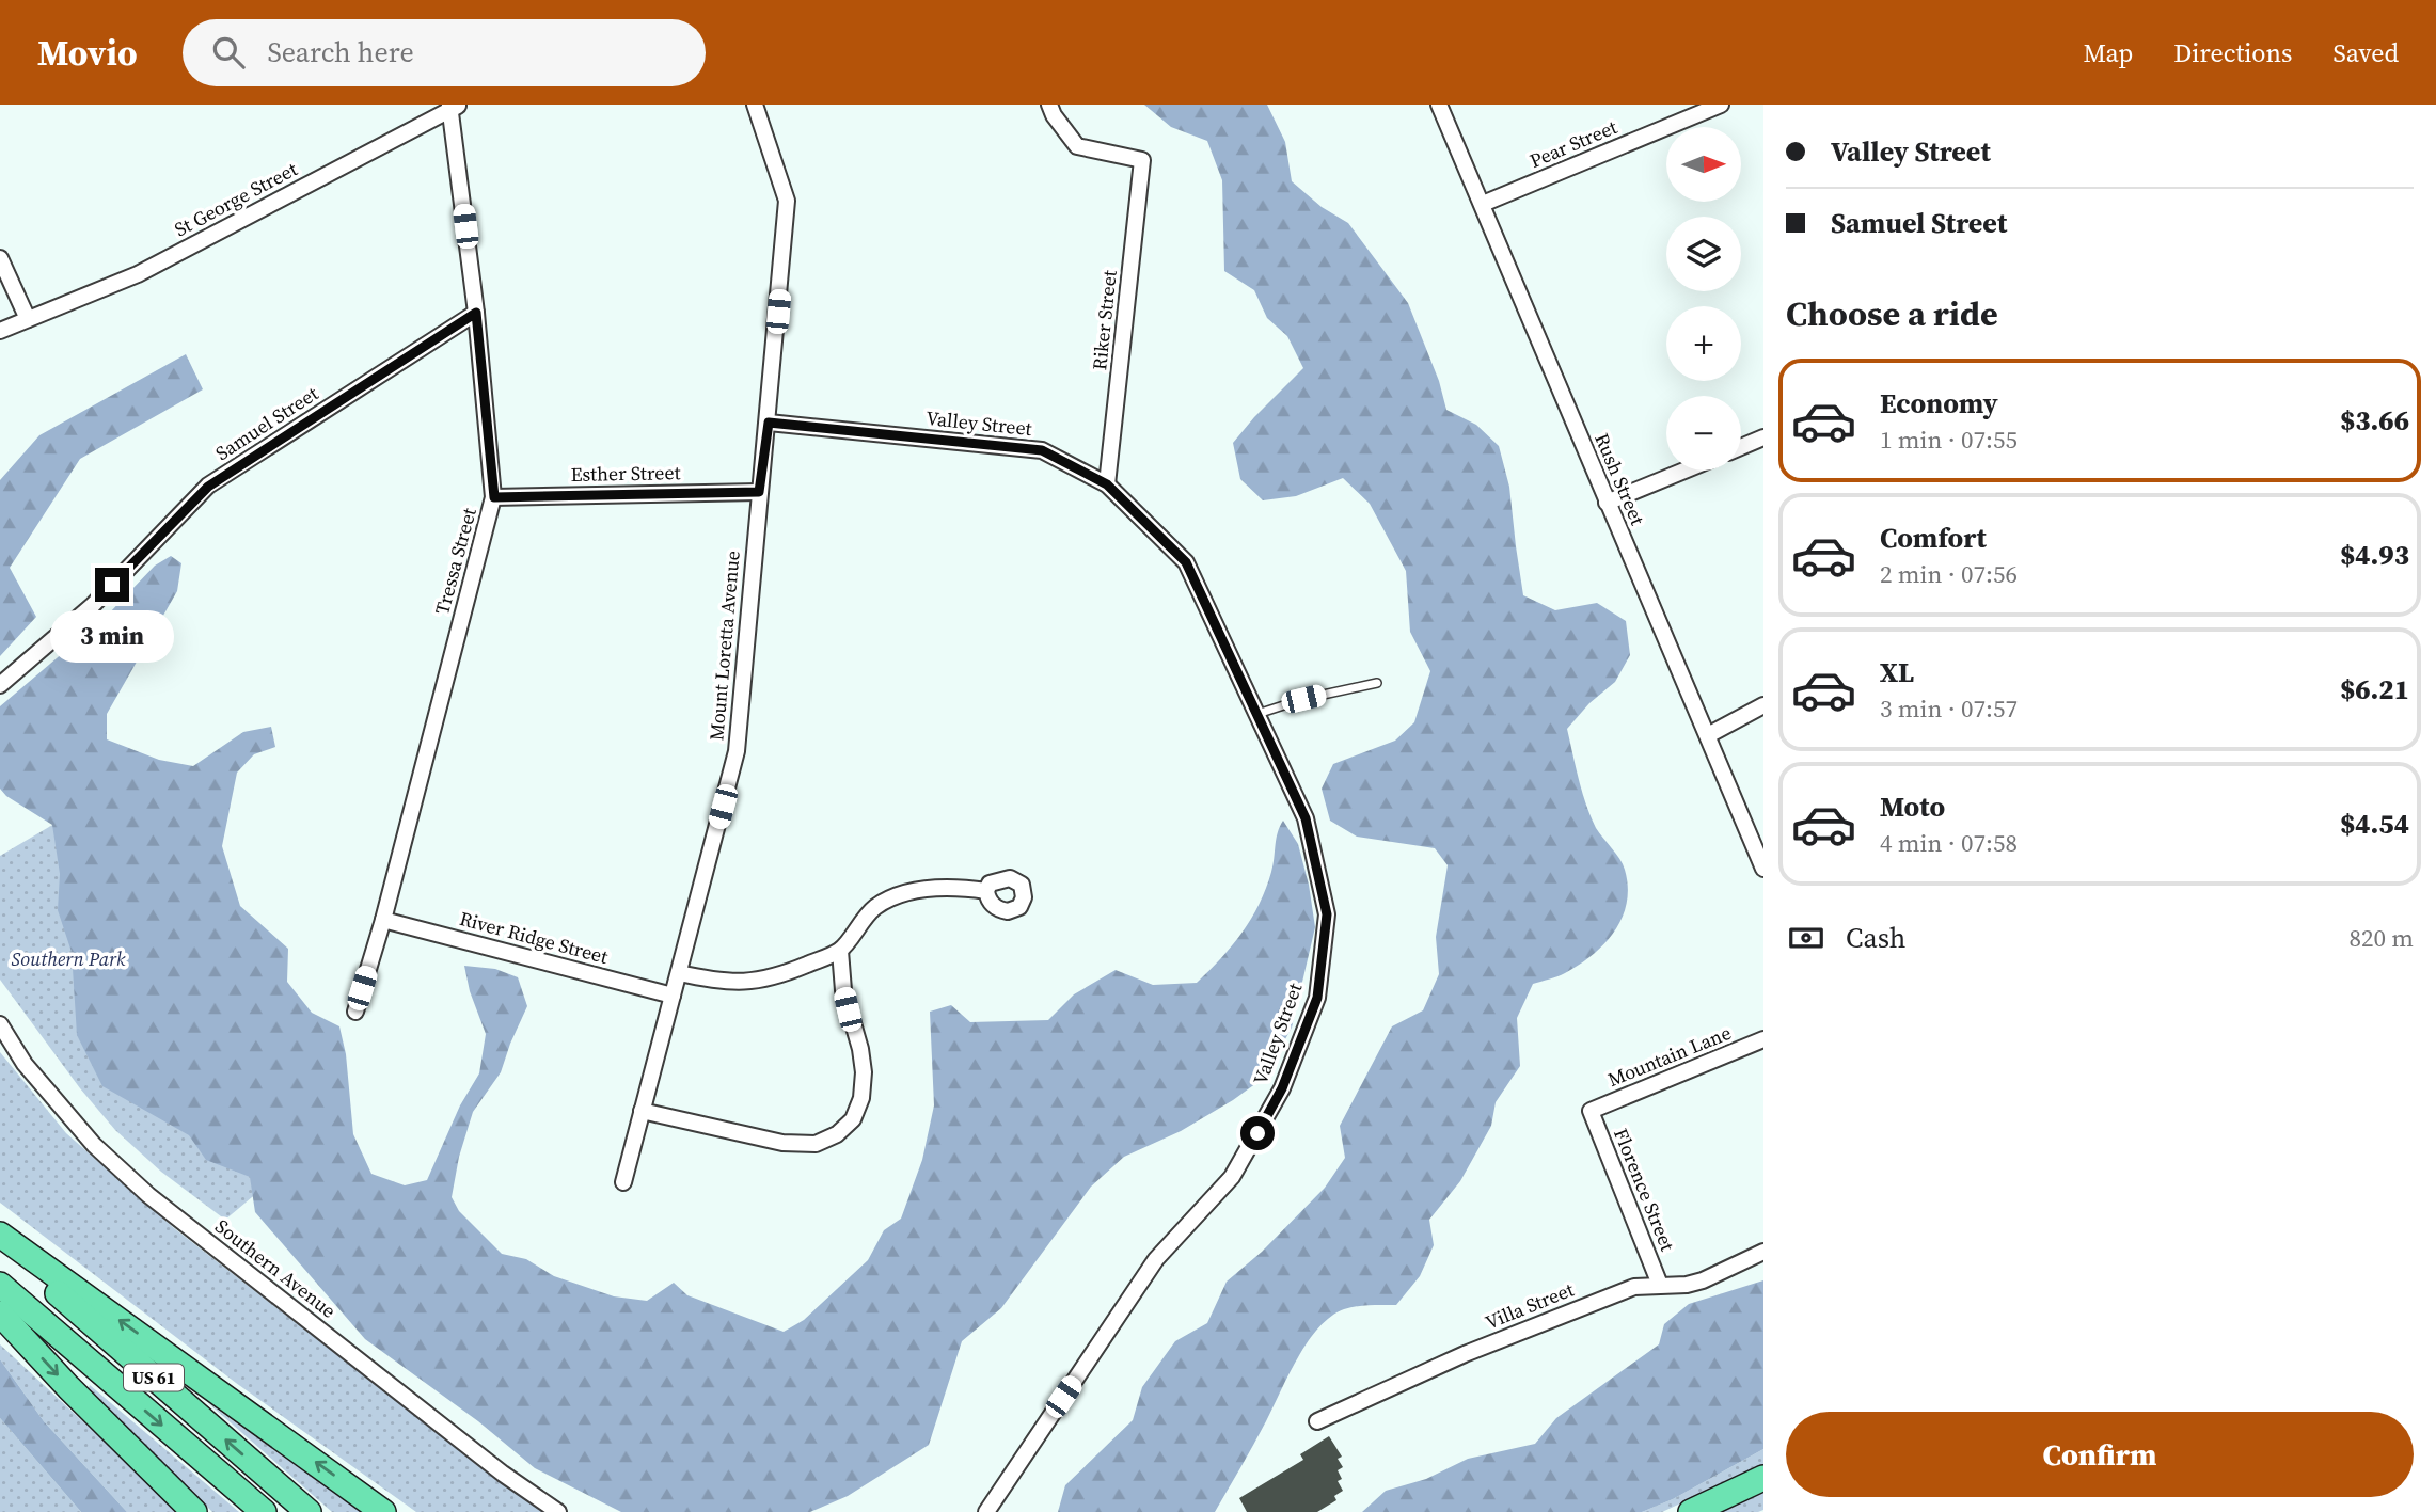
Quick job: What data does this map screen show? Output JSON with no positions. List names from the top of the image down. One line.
{"streets":{"highway":["US 61"],"street":["Pear Street","St George Street","Riker Street","Samuel Street","Valley Street","Esther Street","Rush Street","Tressa Street","Mount Loretta Avenue","River Ridge Street","Mountain Lane","Florence Street","Southern Avenue","Villa Street"]},"crossings":[["Pear Street","Rush Street"],["St George Street","Tressa Street"],["Riker Street","Valley Street"],["Samuel Street","Tressa Street"],["Valley Street","Mount Loretta Avenue"],["Esther Street","Tressa Street"],["Esther Street","Mount Loretta Avenue"],["Tressa Street","River Ridge Street"],["Mount Loretta Avenue","River Ridge Street"],["Mountain Lane","Florence Street"],["Florence Street","Villa Street"]],"parks":["Southern Park"],"north":"right","page":{"header":"Movio","search":"Search here","nav":["Map","Directions","Saved"],"banner":["Valley Street","Samuel Street"],"map_buttons":["+","−"],"heading":"Choose a ride","list":[{"name":"Economy","note":"1 min · 07:55","value":"$3.66"},{"name":"Comfort","note":"2 min · 07:56","value":"$4.93"},{"name":"XL","note":"3 min · 07:57","value":"$6.21"},{"name":"Moto","note":"4 min · 07:58","value":"$4.54"}],"bubble":"3 min","pay":["Cash","820 m"],"buttons":"Confirm"}}
